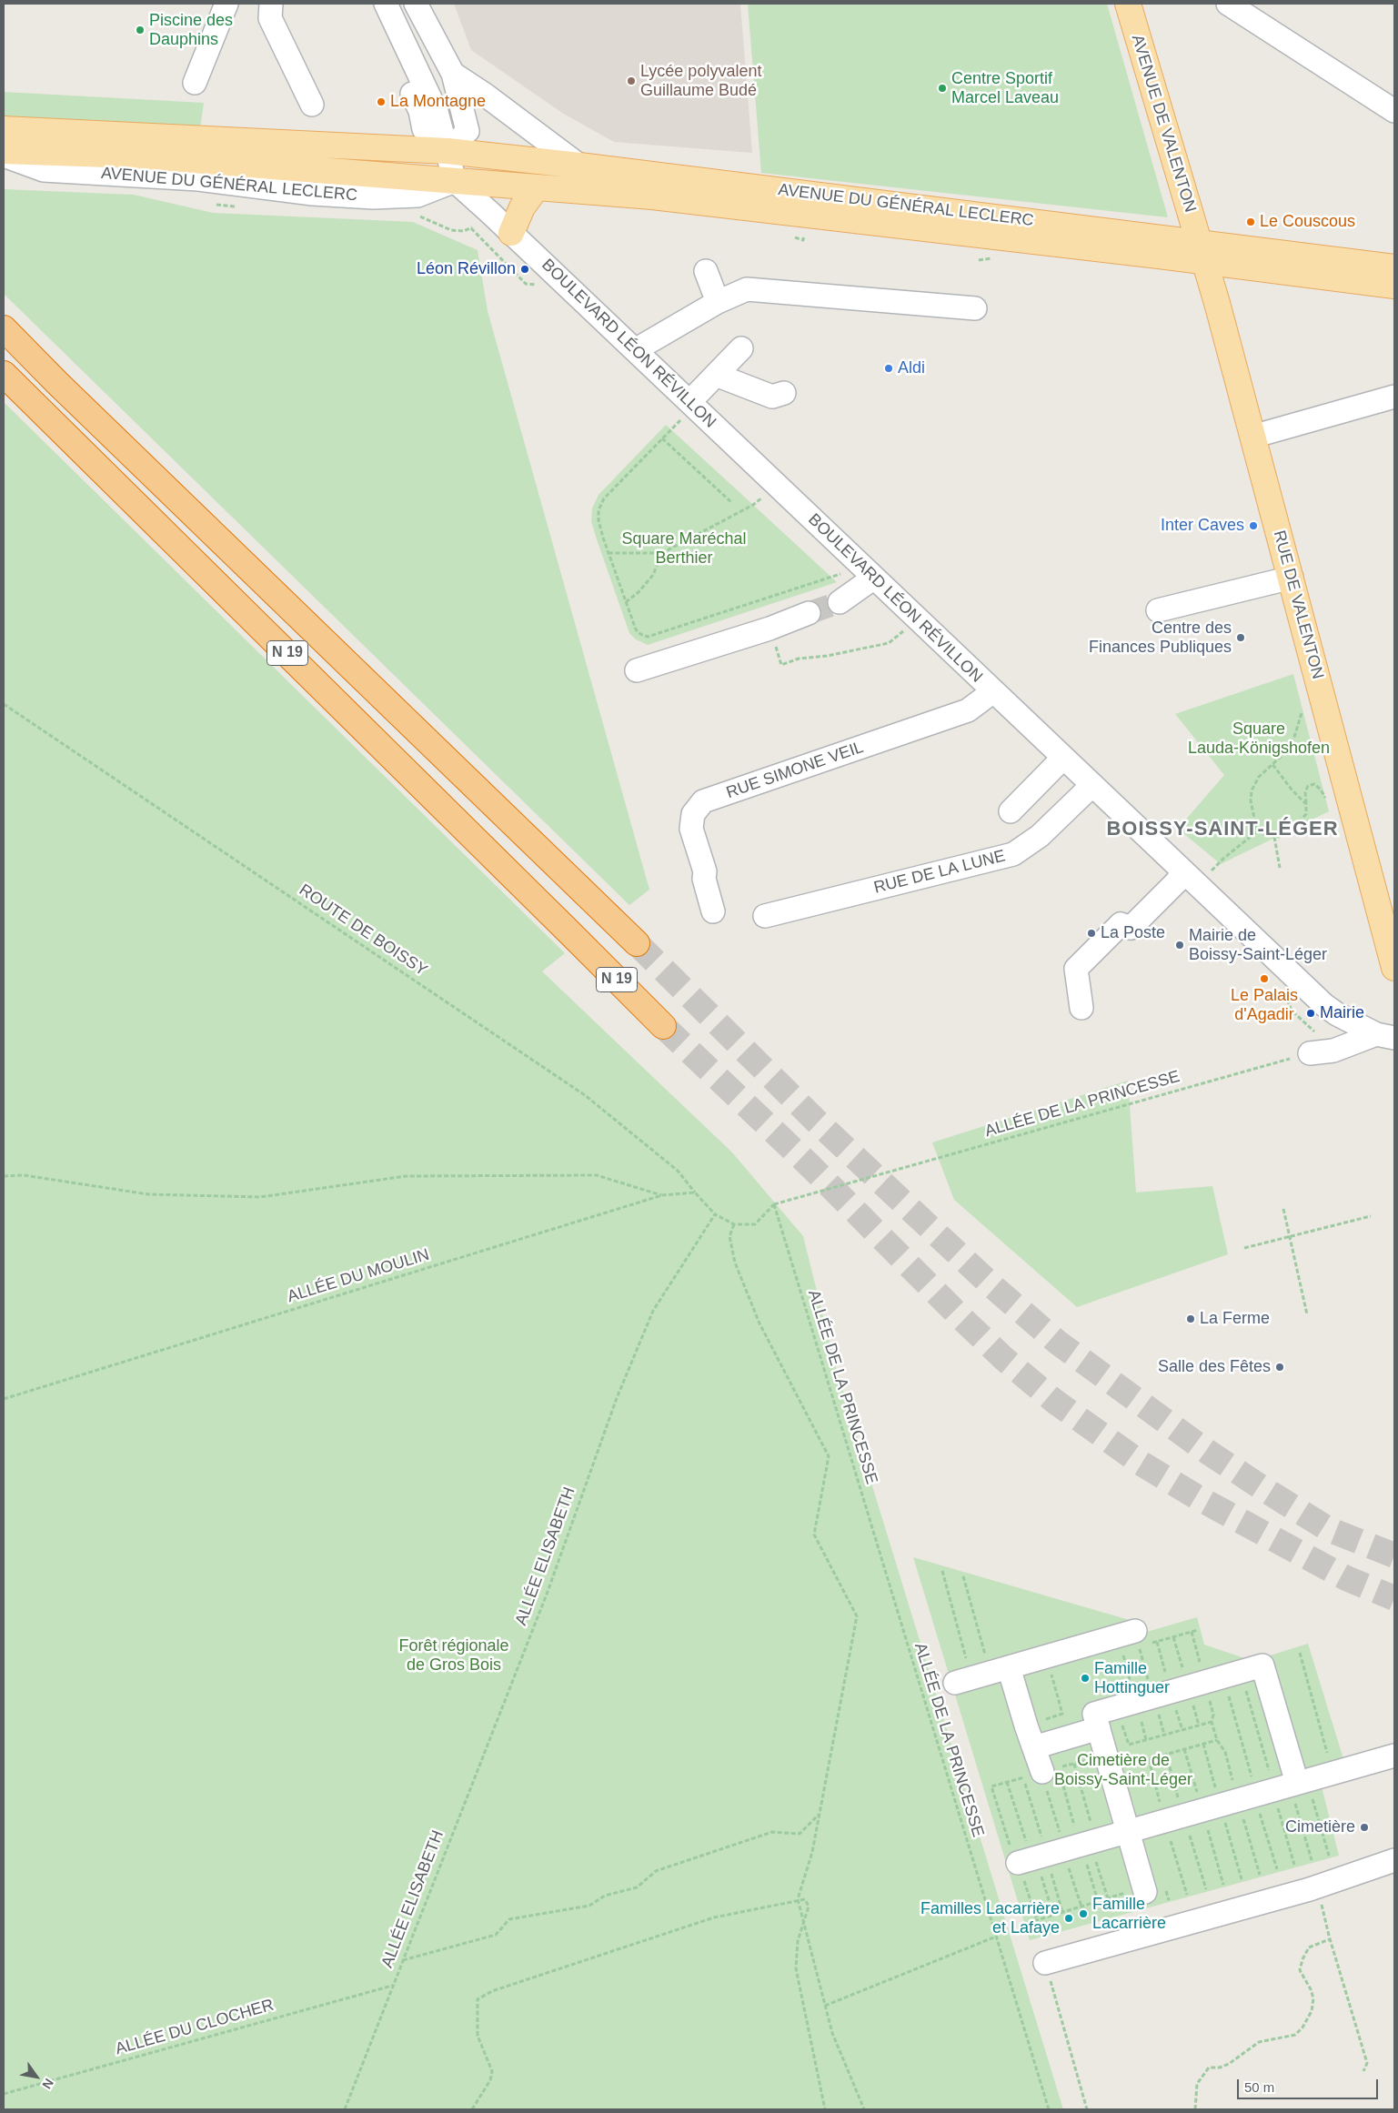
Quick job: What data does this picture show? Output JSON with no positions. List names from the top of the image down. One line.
{"streets":{"highway":["N 19"],"main road":["AVENUE DE VALENTON","AVENUE DU GÉNÉRAL LECLERC","RUE DE VALENTON"],"street":["BOULEVARD LÉON RÉVILLON","RUE SIMONE VEIL","RUE DE LA LUNE"],"path":["ROUTE DE BOISSY","ALLÉE DE LA PRINCESSE","ALLÉE DU MOULIN","ALLÉE ELISABETH","ALLÉE DU CLOCHER"]},"crossings":[["AVENUE DE VALENTON","AVENUE DU GÉNÉRAL LECLERC"],["AVENUE DE VALENTON","RUE DE VALENTON"],["AVENUE DU GÉNÉRAL LECLERC","BOULEVARD LÉON RÉVILLON"],["AVENUE DU GÉNÉRAL LECLERC","RUE DE VALENTON"],["BOULEVARD LÉON RÉVILLON","RUE SIMONE VEIL"],["BOULEVARD LÉON RÉVILLON","RUE DE LA LUNE"],["ROUTE DE BOISSY","ALLÉE DU MOULIN"],["ALLÉE ELISABETH","ALLÉE DU CLOCHER"]],"districts":["BOISSY-SAINT-LÉGER"],"parks":["Square Maréchal Berthier","Square Lauda-Königshofen","Forêt régionale de Gros Bois","Cimetière de Boissy-Saint-Léger"],"places":["Piscine des Dauphins","Lycée polyvalent Guillaume Budé","Centre Sportif Marcel Laveau","La Montagne","Le Couscous","Léon Révillon","Aldi","Inter Caves","Centre des Finances Publiques","La Poste","Mairie de Boissy-Saint-Léger","Le Palais d'Agadir","Mairie","La Ferme","Salle des Fêtes","Famille Hottinguer","Cimetière","Famille Lacarrière","Familles Lacarrière et Lafaye"],"scale_bar":"50 m","north":"bottom right"}
